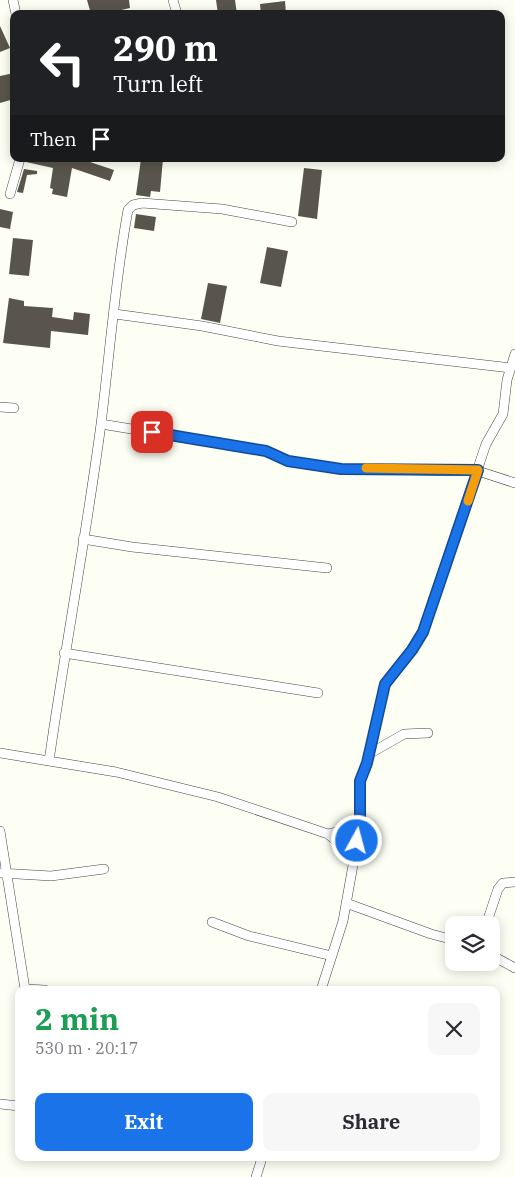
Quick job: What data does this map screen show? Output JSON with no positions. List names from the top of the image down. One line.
{"page":{"turn":["290 m","Turn left"],"then":"Then","heading":["2 min","530 m · 20:17"],"buttons":["Exit","Share"]}}
